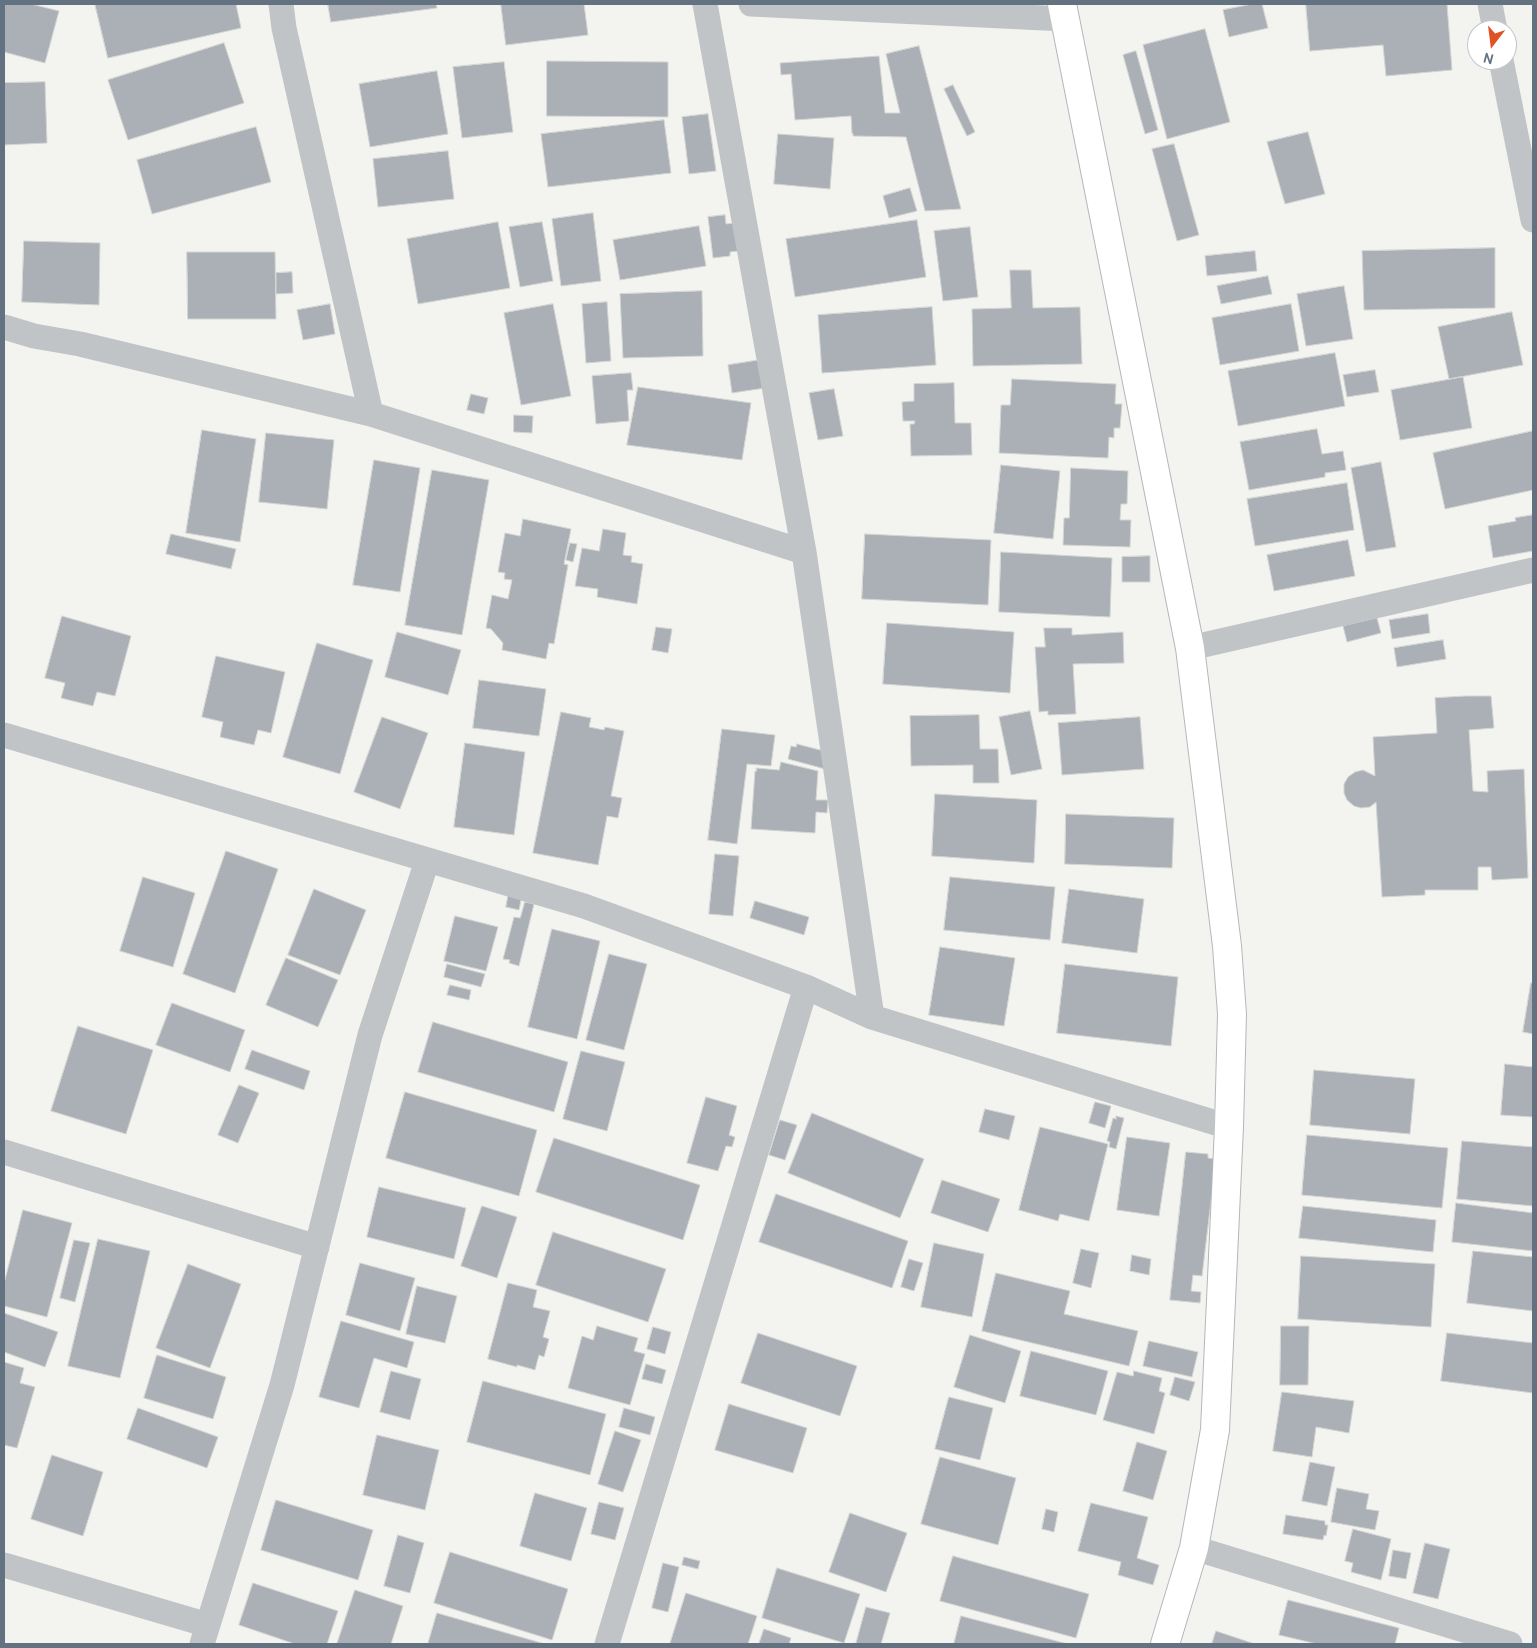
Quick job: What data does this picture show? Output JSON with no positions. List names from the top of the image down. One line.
{"north":"bottom"}
